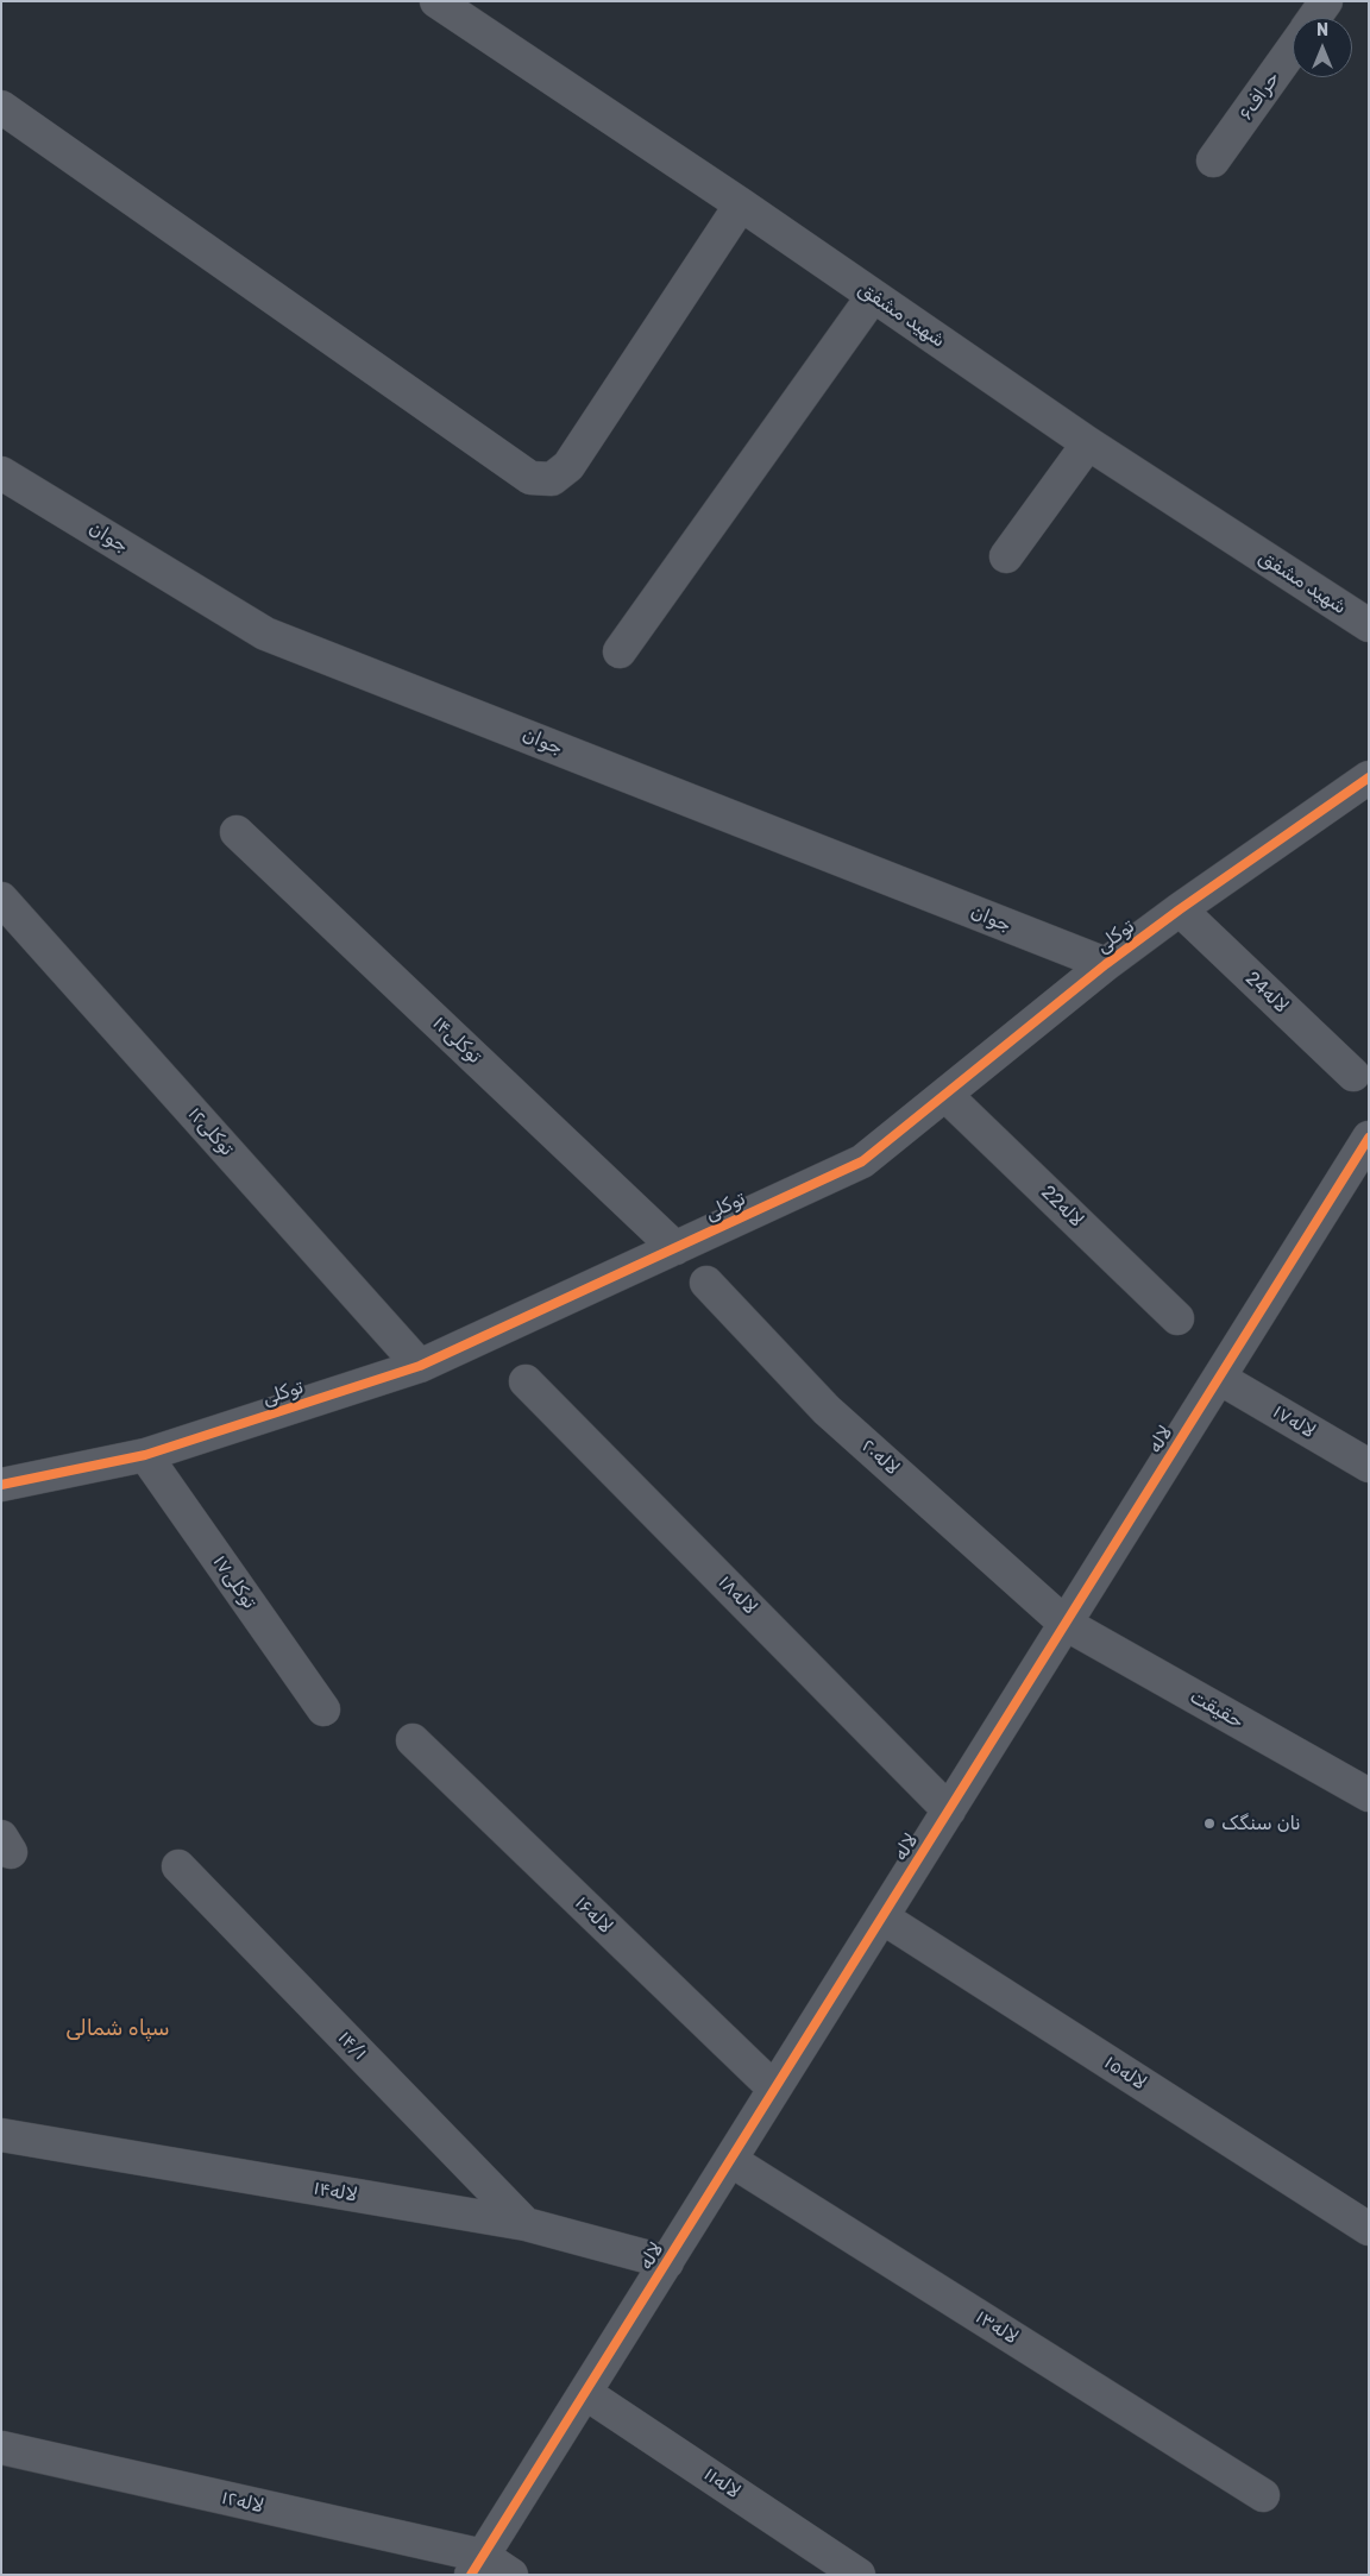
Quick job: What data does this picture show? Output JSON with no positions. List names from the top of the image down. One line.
{"streets":{"street":["حراف۶","شهید مشفق","جوان","توکلی","24لاله","توکلی۱۴","توکلی۱۲","22لاله","لاله۱۷","لاله","لاله۲۰","توکلی۱۷","لاله۱۸","حقیقت","لاله۱۶","۱۴/۱","لاله۱۵","لاله۱۴","لاله۱۳","لاله۱۱","لاله۱۲"]},"crossings":[["جوان","توکلی"],["توکلی","24لاله"],["توکلی","توکلی۱۴"],["توکلی","توکلی۱۲"],["توکلی","22لاله"],["توکلی","توکلی۱۷"],["لاله۱۷","لاله"],["لاله","لاله۲۰"],["لاله","لاله۱۸"],["لاله","حقیقت"],["لاله","لاله۱۶"],["لاله","لاله۱۵"],["لاله","لاله۱۴"],["لاله","لاله۱۳"],["لاله","لاله۱۱"],["لاله","لاله۱۲"],["لاله۲۰","حقیقت"],["۱۴/۱","لاله۱۴"]],"districts":["سپاه شمالی"],"places":["نان سنگک"],"north":"top"}
